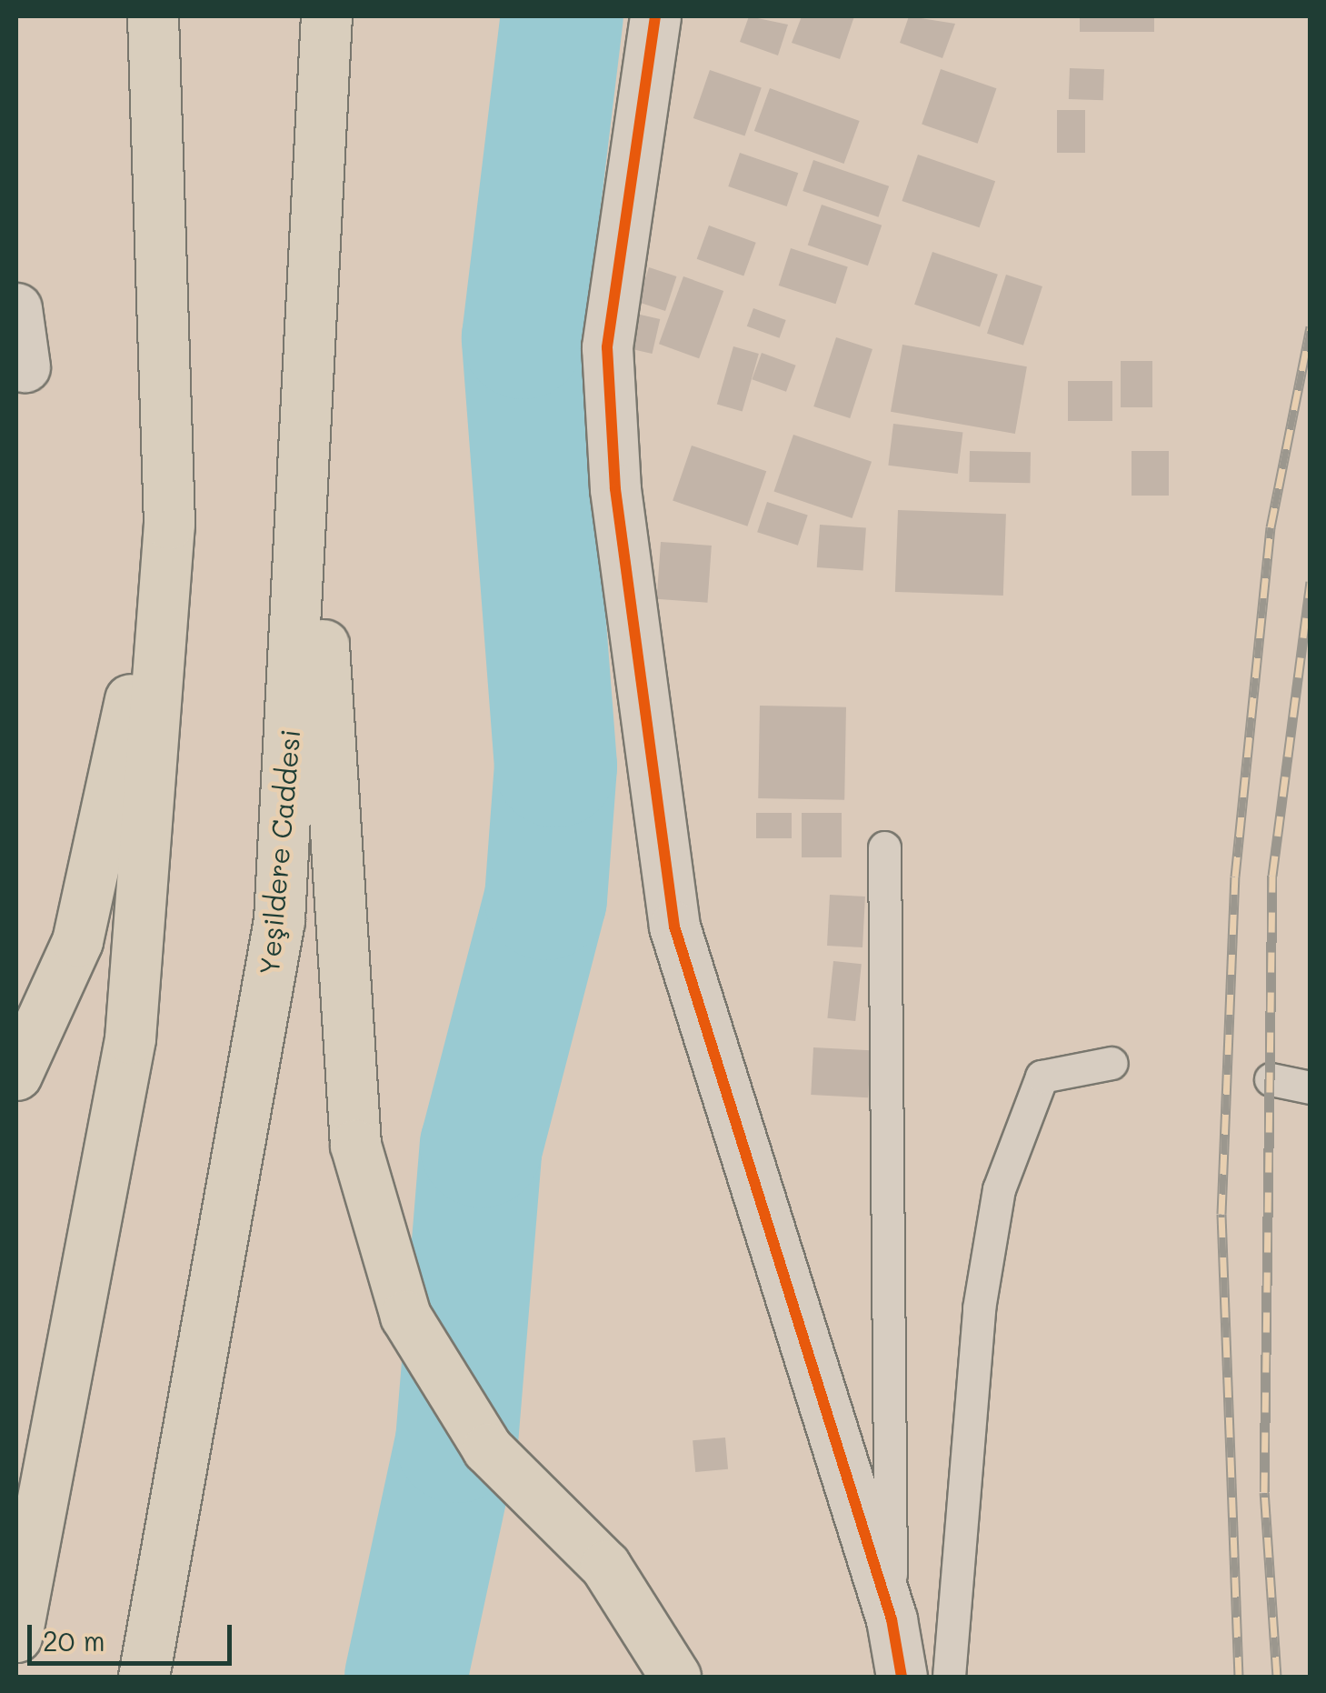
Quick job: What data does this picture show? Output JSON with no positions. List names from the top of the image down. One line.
{"streets":{"highway":["Yeşildere Caddesi"]},"scale_bar":"20 m"}
